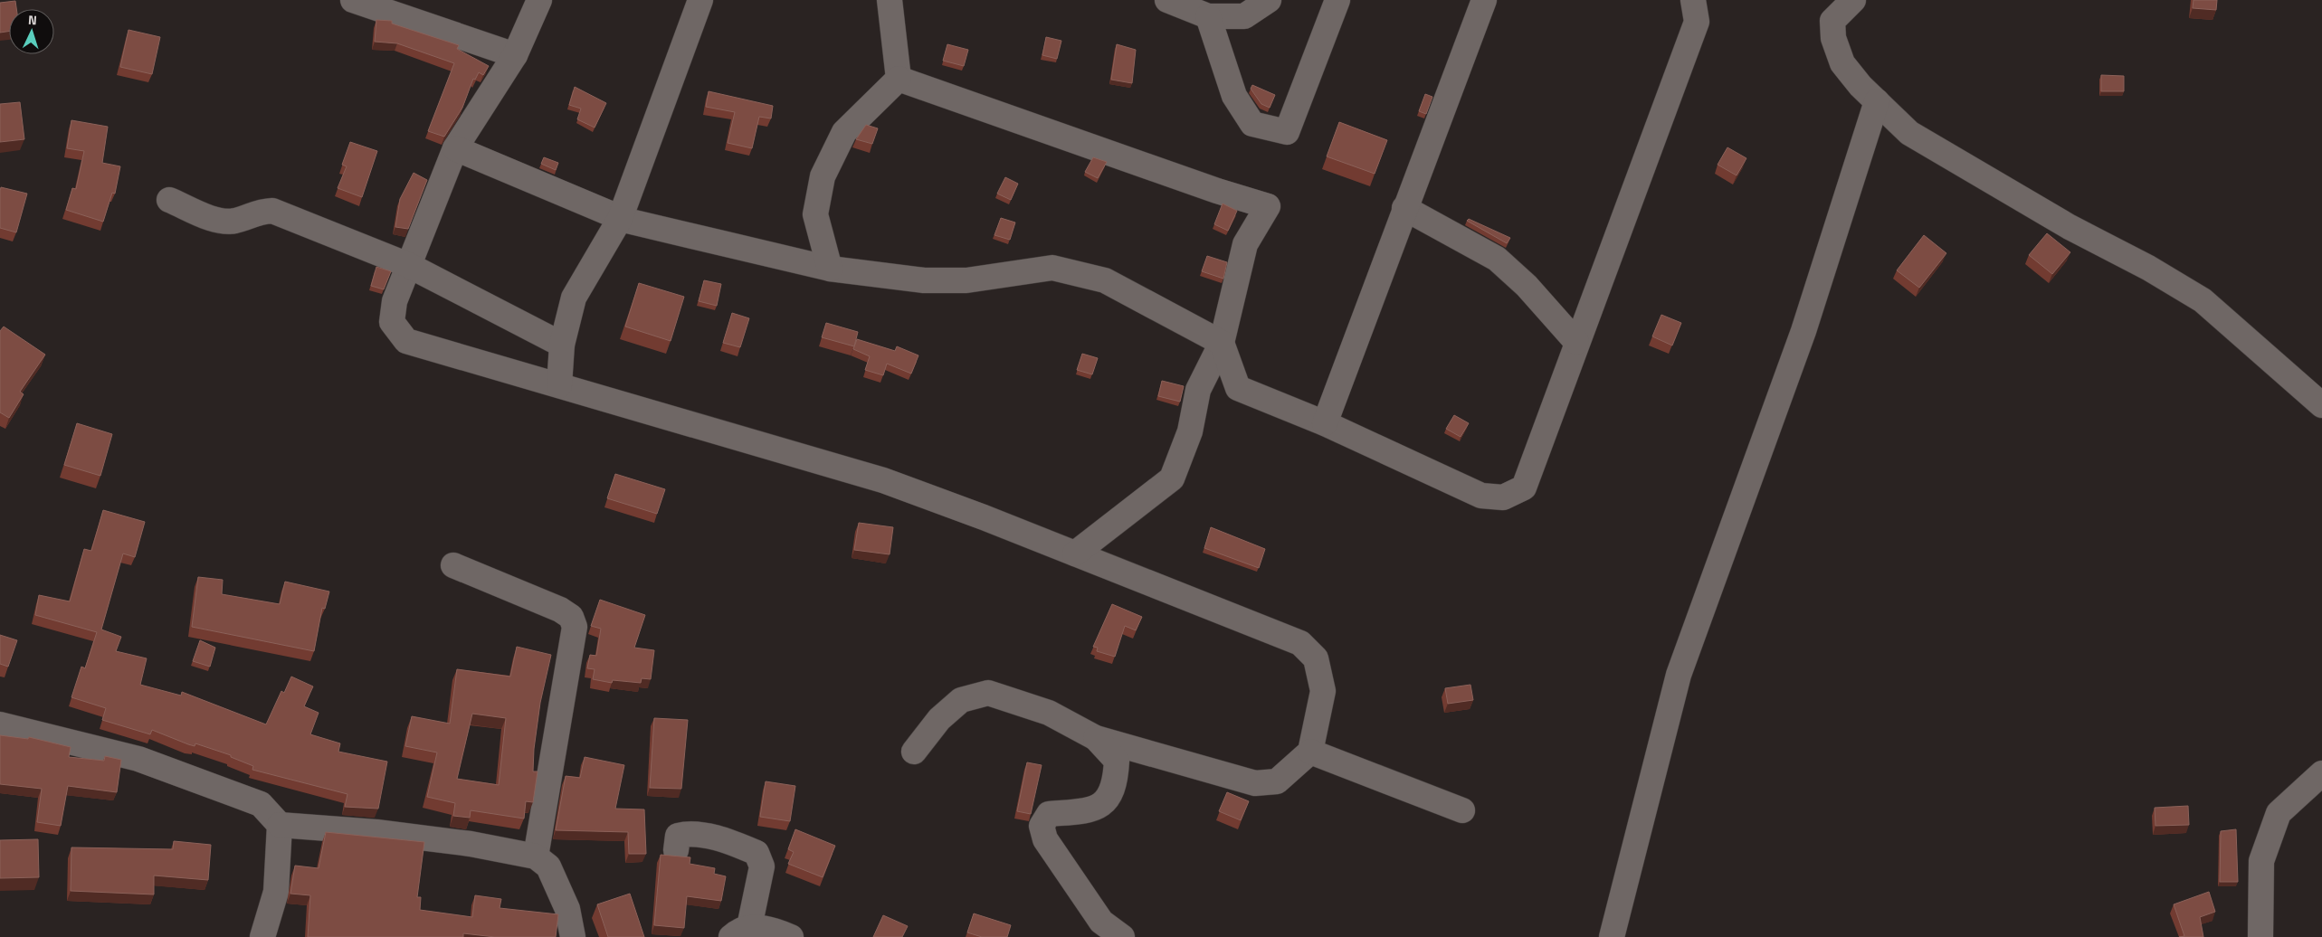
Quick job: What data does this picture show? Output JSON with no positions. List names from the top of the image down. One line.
{"north":"top"}
